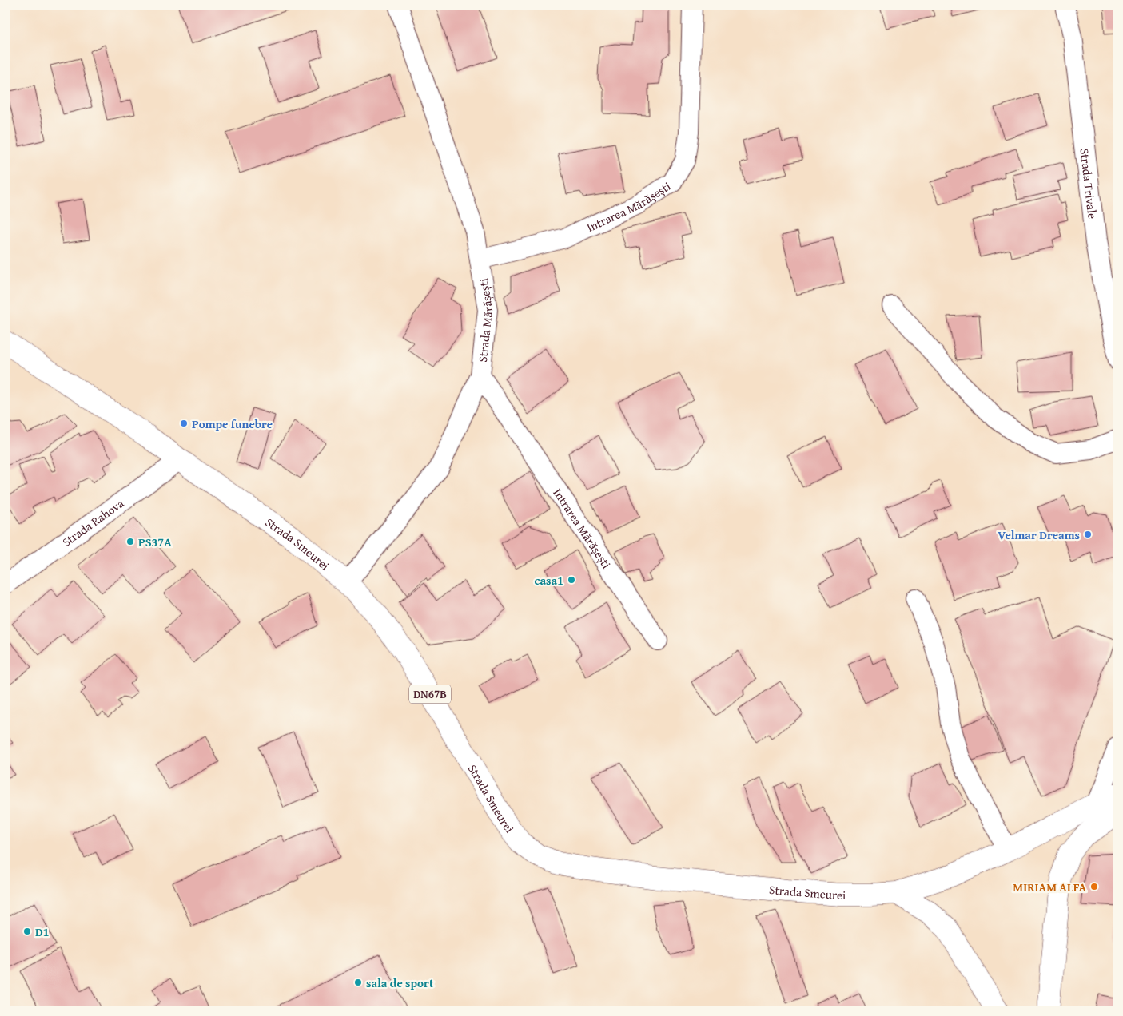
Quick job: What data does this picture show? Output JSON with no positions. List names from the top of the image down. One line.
{"streets":{"main road":["Strada Smeurei","DN67B"],"street":["Strada Trivale","Intrarea Mărășești","Strada Mărășești","Strada Rahova"]},"crossings":[["Intrarea Mărășești","Strada Mărășești"],["Strada Mărășești","Strada Smeurei"],["Strada Rahova","Strada Smeurei"]],"places":["Pompe funebre","Velmar Dreams","PS37A","casa1","MIRIAM ALFA","D1","sala de sport"]}
